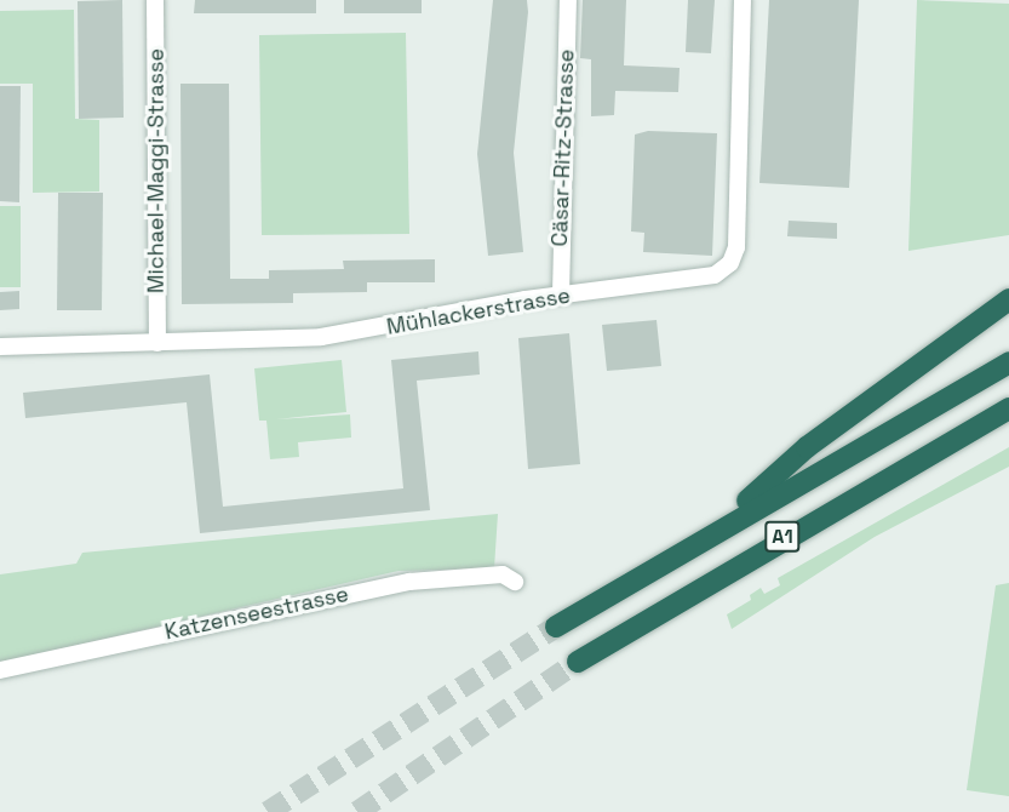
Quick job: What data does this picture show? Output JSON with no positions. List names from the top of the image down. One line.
{"streets":{"highway":["A1"],"street":["Cäsar-Ritz-Strasse","Michael-Maggi-Strasse","Mühlackerstrasse","Katzenseestrasse"]},"crossings":[["Cäsar-Ritz-Strasse","Mühlackerstrasse"],["Michael-Maggi-Strasse","Mühlackerstrasse"]]}
